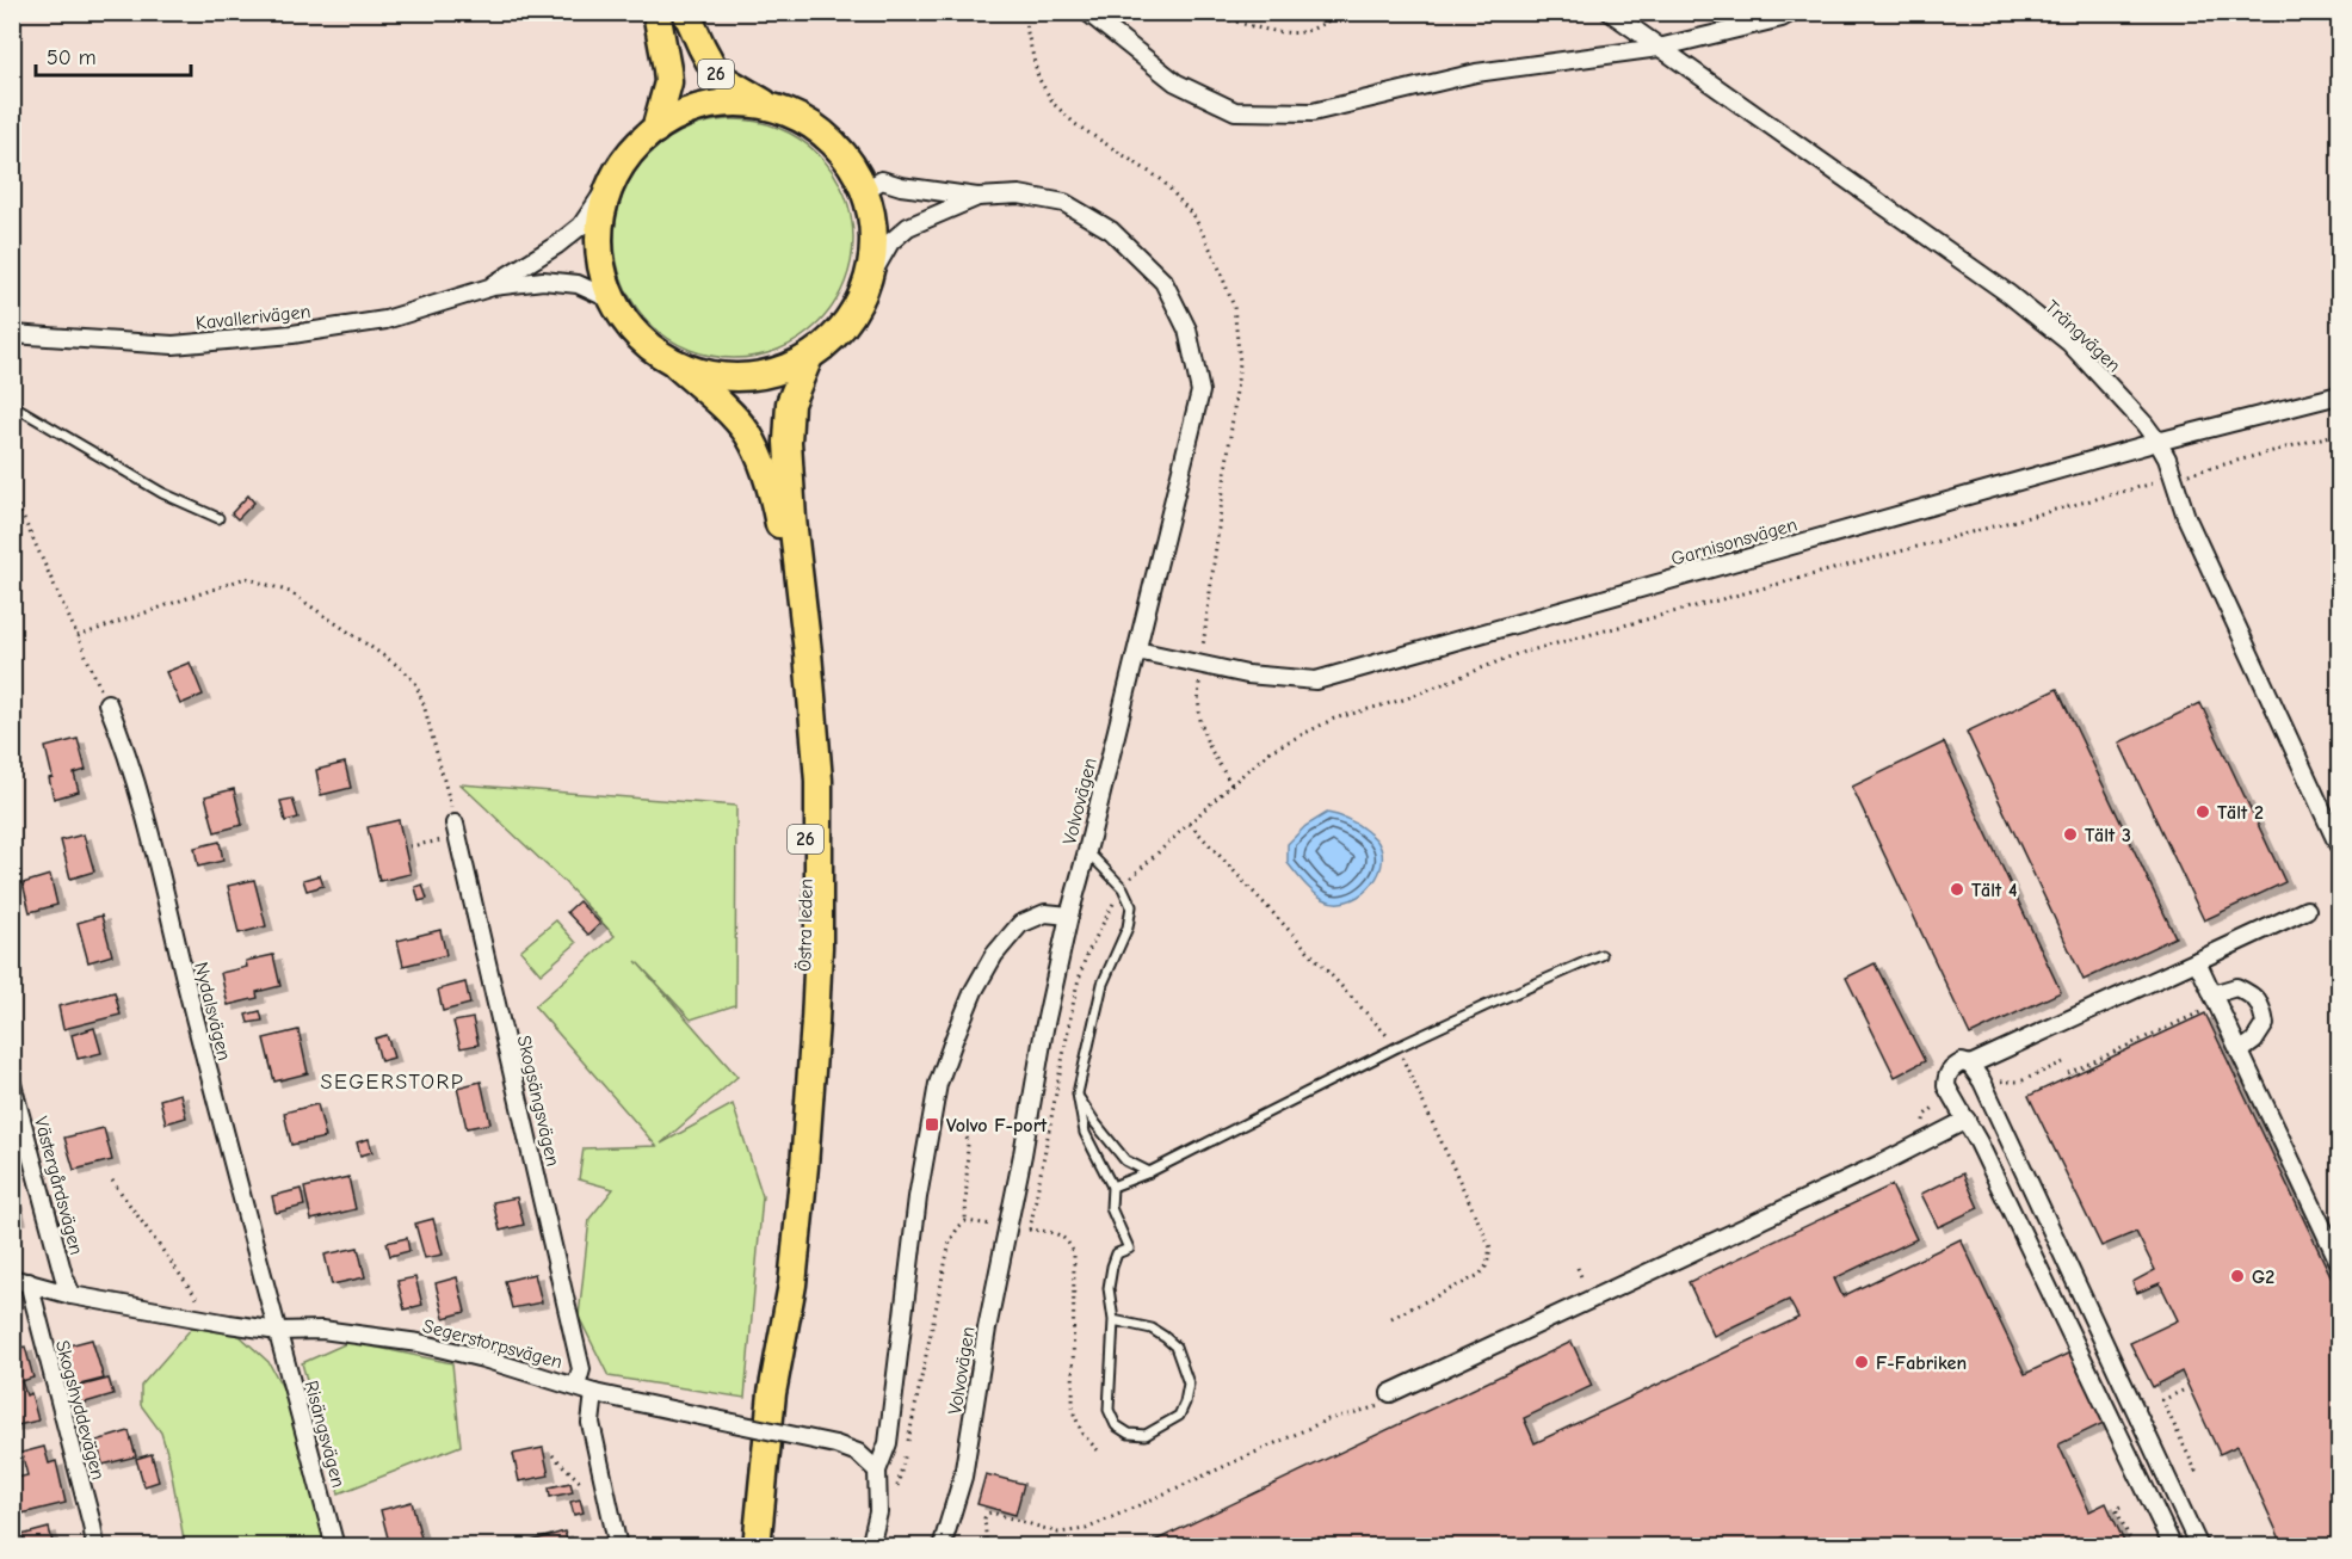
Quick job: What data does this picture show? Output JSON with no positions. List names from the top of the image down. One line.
{"streets":{"highway":["26","Östra leden"],"street":["Kavallerivägen","Trängvägen","Garnisonsvägen","Volvovägen","Nydalsvägen","Skogsängsvägen","Västergårdsvägen","Segerstorpsvägen","Skogshyddevägen","Risängsvägen"]},"crossings":[["26","Östra leden"],["Trängvägen","Garnisonsvägen"],["Garnisonsvägen","Volvovägen"],["Nydalsvägen","Segerstorpsvägen"],["Nydalsvägen","Risängsvägen"],["Skogsängsvägen","Segerstorpsvägen"],["Västergårdsvägen","Segerstorpsvägen"],["Segerstorpsvägen","Skogshyddevägen"],["Segerstorpsvägen","Risängsvägen"]],"districts":["SEGERSTORP"],"places":{"other":["Tält 2","Tält 3","Tält 4","G2","F-Fabriken"],"transit":["Volvo F-port"]},"scale_bar":"50 m"}
